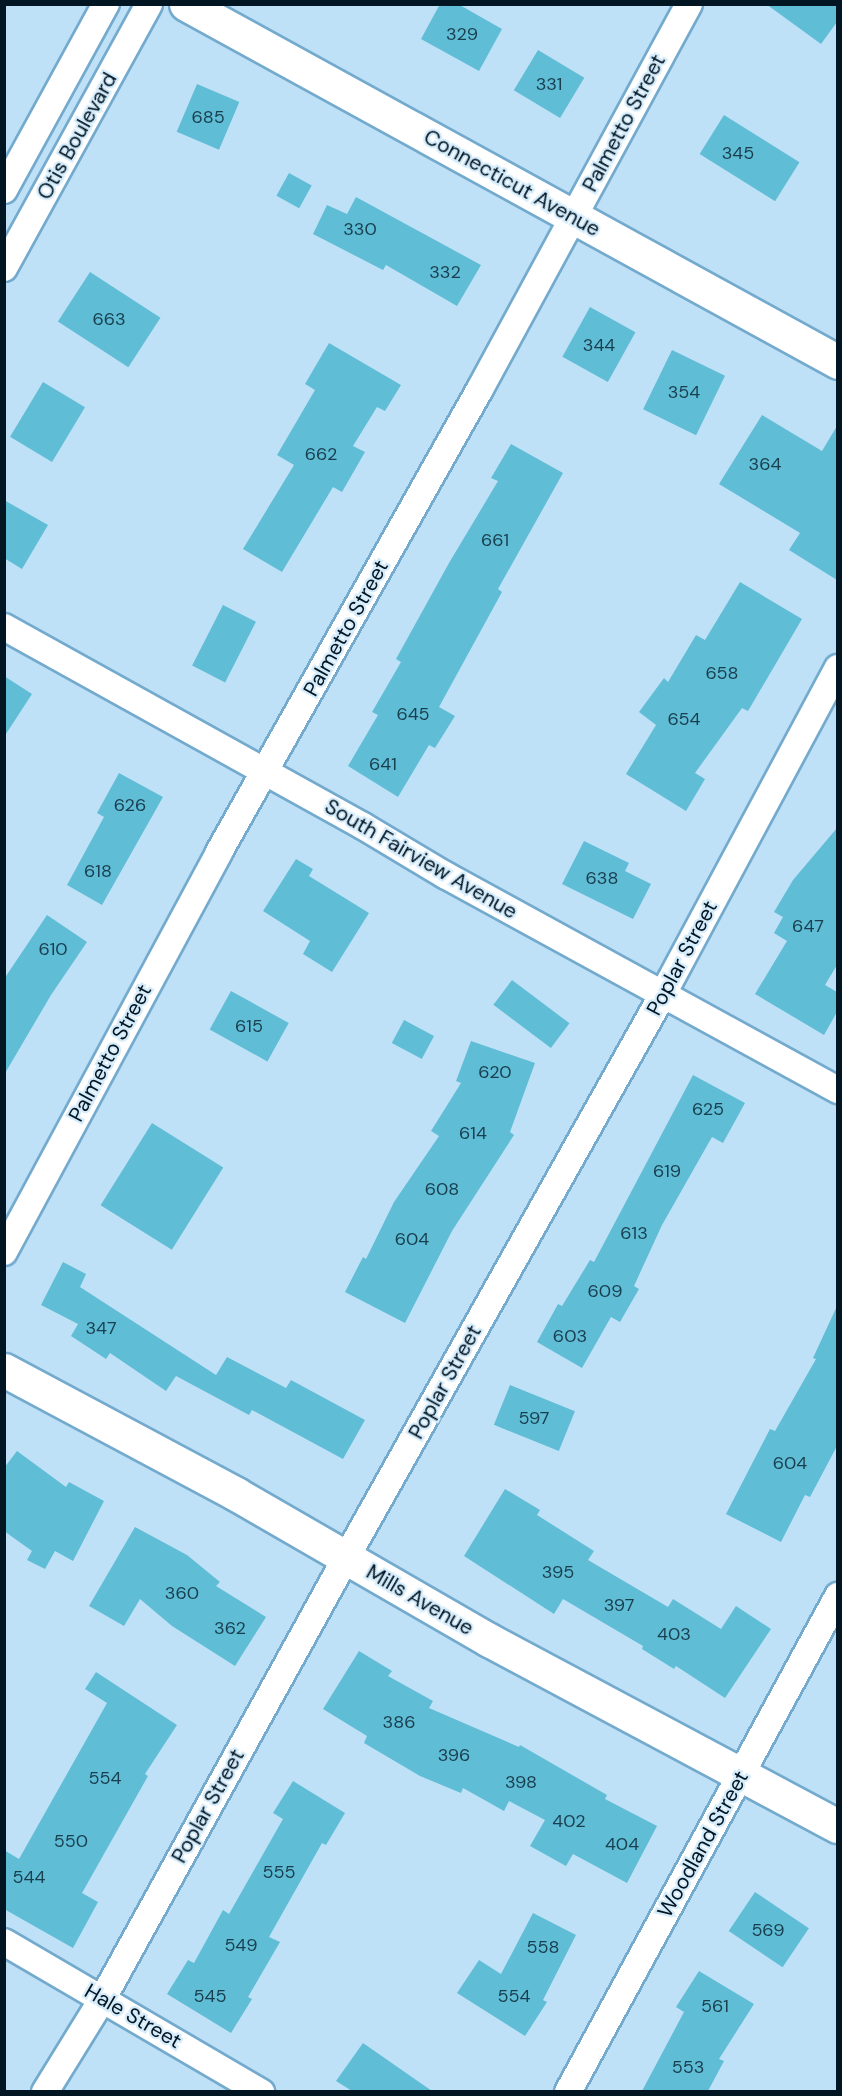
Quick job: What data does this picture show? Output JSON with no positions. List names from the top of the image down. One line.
{"streets":{"street":["Palmetto Street","Otis Boulevard","Connecticut Avenue","South Fairview Avenue","Poplar Street","Mills Avenue","Woodland Street","Hale Street"]},"crossings":[["Palmetto Street","Connecticut Avenue"],["Palmetto Street","South Fairview Avenue"],["South Fairview Avenue","Poplar Street"],["Poplar Street","Mills Avenue"],["Poplar Street","Hale Street"],["Mills Avenue","Woodland Street"]],"house_numbers":["329","331","685","345","330","332","663","344","354","662","364","661","658","645","654","641","626","618","638","647","610","615","620","625","614","619","608","613","604","609","347","603","597","604","395","360","397","362","403","386","396","554","398","402","550","404","555","544","569","549","558","545","554","561","553"]}
